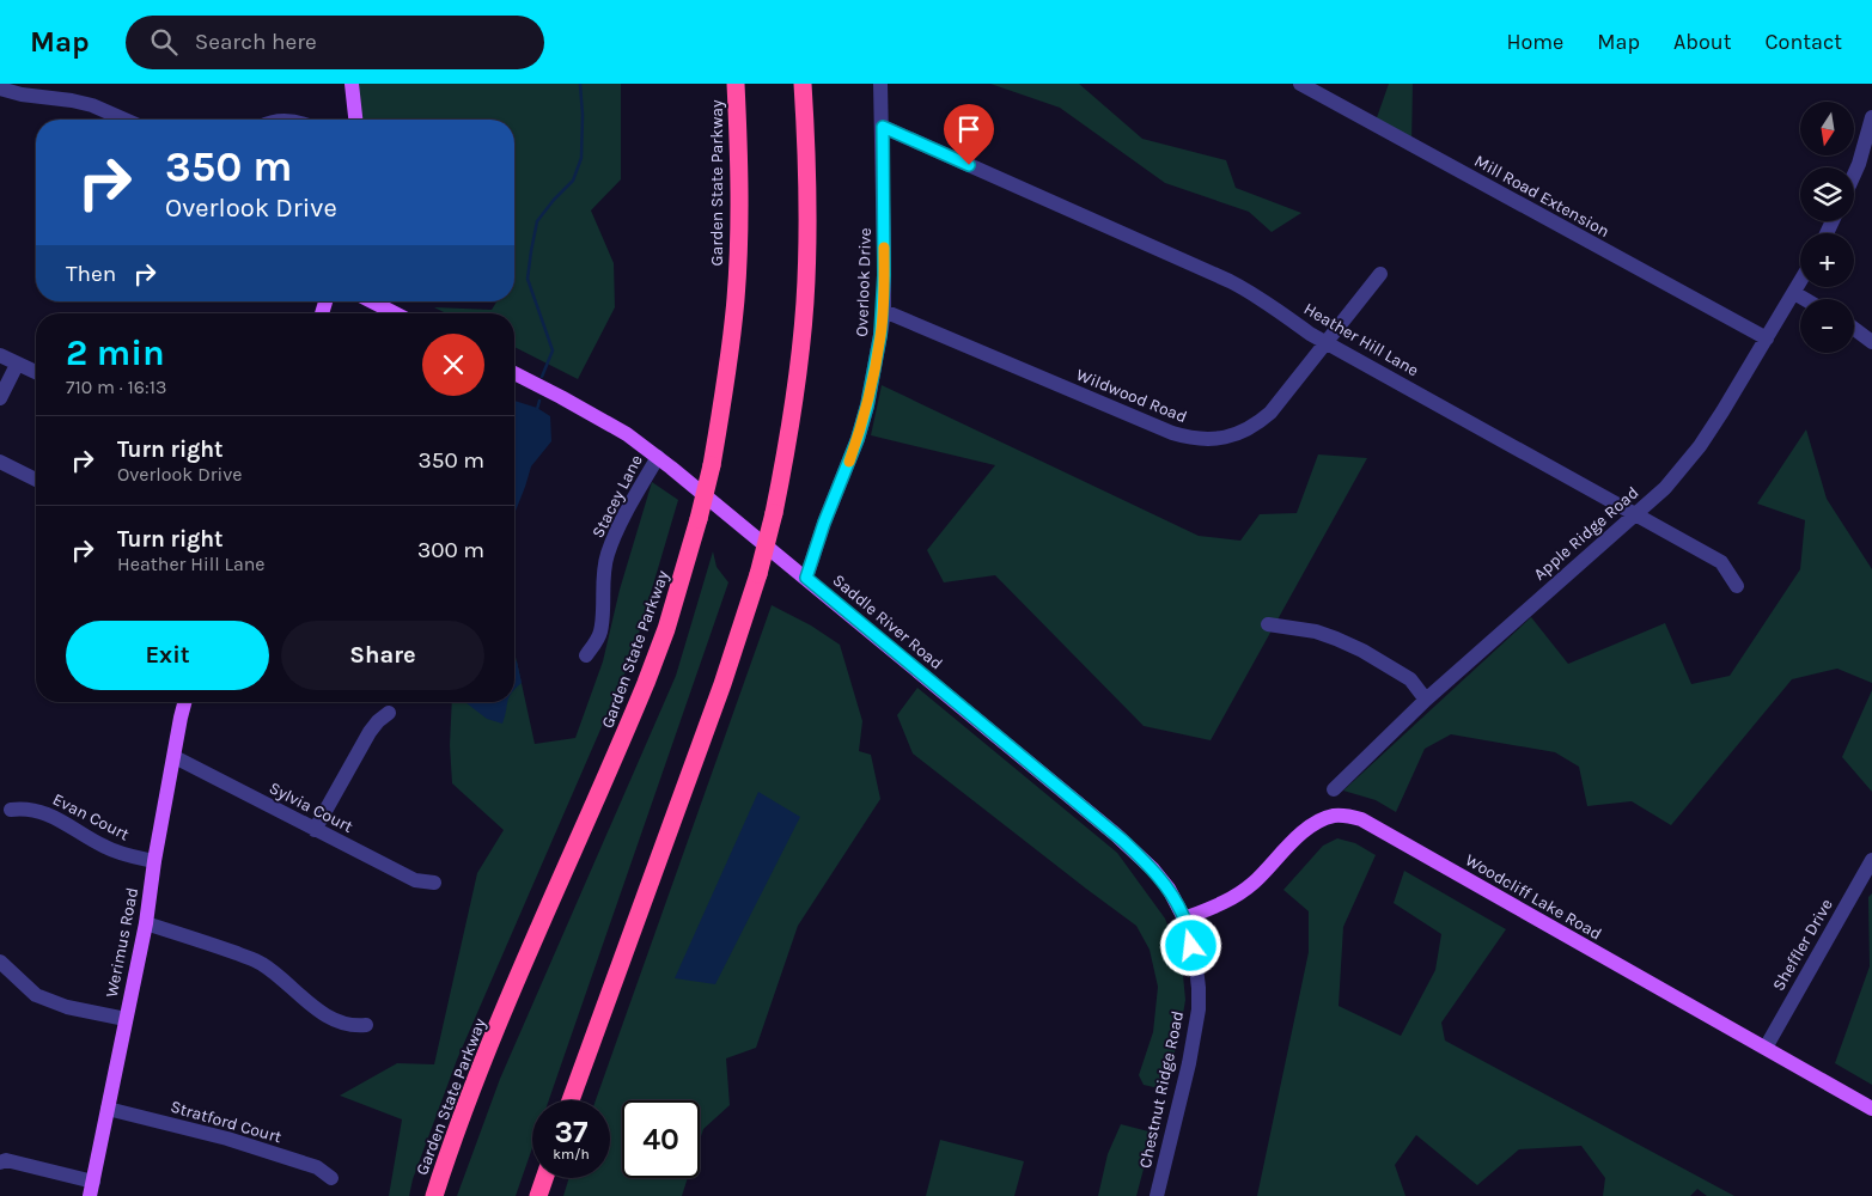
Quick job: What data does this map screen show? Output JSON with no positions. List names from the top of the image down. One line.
{"streets":{"highway":["Garden State Parkway"],"main road":["Saddle River Road","Woodcliff Lake Road","Werimus Road"],"street":["Mill Road Extension","Overlook Drive","Heather Hill Lane","Wildwood Road","Stacey Lane","Apple Ridge Road","Sylvia Court","Evan Court","Sheffler Drive","Chestnut Ridge Road","Stratford Court"]},"crossings":[["Mill Road Extension","Apple Ridge Road"],["Overlook Drive","Heather Hill Lane"],["Overlook Drive","Wildwood Road"],["Overlook Drive","Saddle River Road"],["Heather Hill Lane","Wildwood Road"],["Heather Hill Lane","Apple Ridge Road"],["Stacey Lane","Saddle River Road"],["Saddle River Road","Woodcliff Lake Road"],["Saddle River Road","Chestnut Ridge Road"],["Sylvia Court","Werimus Road"],["Evan Court","Werimus Road"],["Woodcliff Lake Road","Sheffler Drive"],["Woodcliff Lake Road","Chestnut Ridge Road"],["Werimus Road","Stratford Court"]],"north":"bottom","page":{"header":"Map","search":"Search here","nav":["Home","Map","About","Contact"],"map_buttons":["+","−"],"turn":["350 m","Overlook Drive"],"then":"Then","heading":["2 min","710 m · 16:13"],"list":[{"name":"Turn right","note":"Overlook Drive","value":"350 m"},{"name":"Turn right","note":"Heather Hill Lane","value":"300 m"}],"buttons":["Exit","Share"],"speed":"37 km/h","limit":"40"}}
